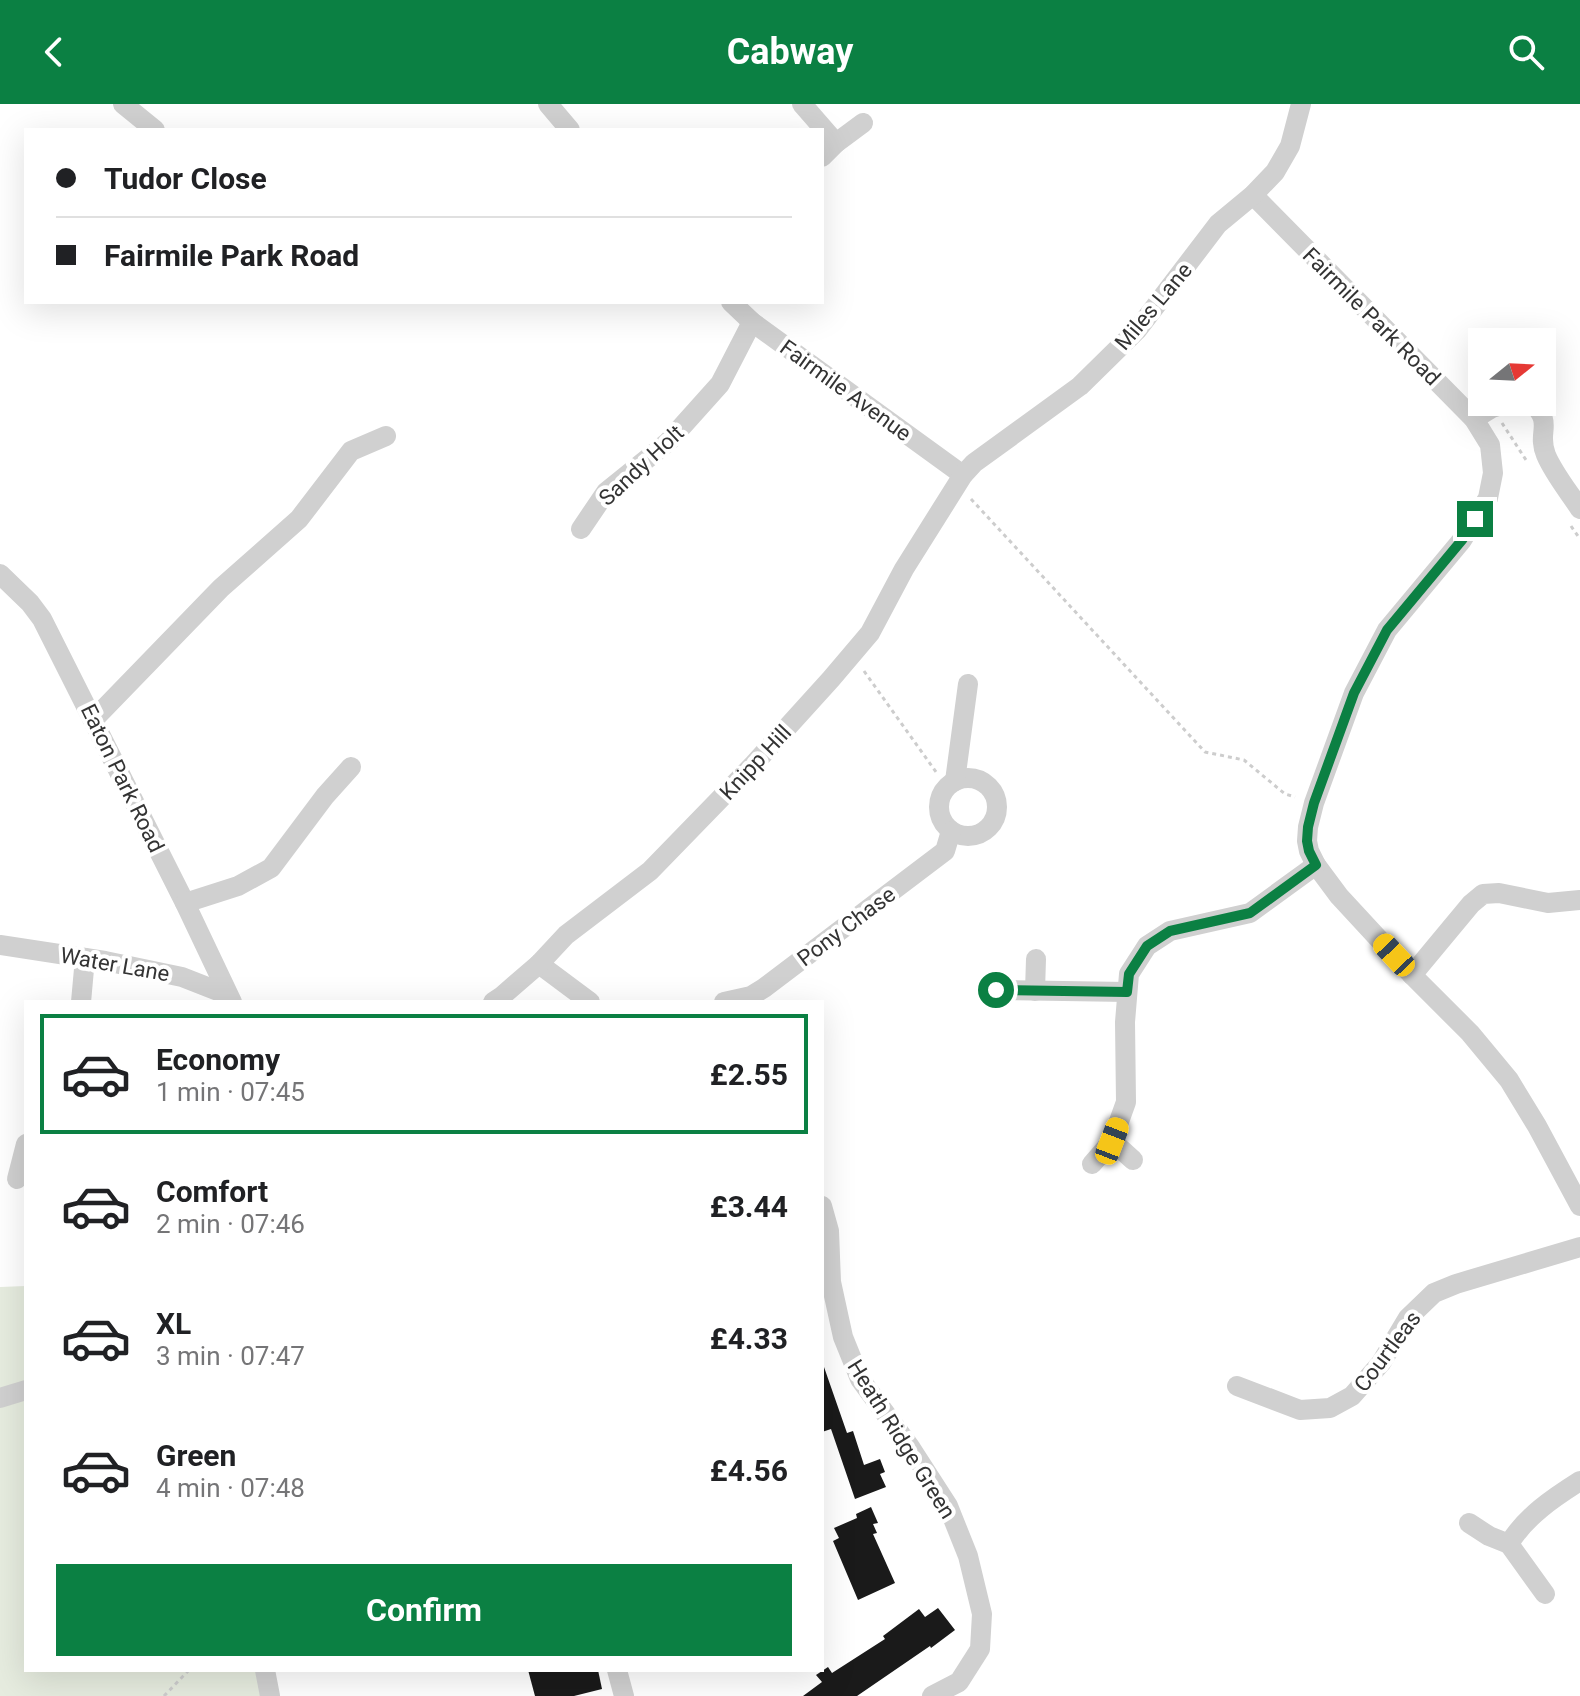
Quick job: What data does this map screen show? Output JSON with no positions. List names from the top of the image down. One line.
{"streets":{"street":["Miles Lane","Fairmile Park Road","Fairmile Avenue","Sandy Holt","Knipp Hill","Eaton Park Road","Pony Chase","Water Lane","Courtleas","Heath Ridge Green"]},"crossings":[["Miles Lane","Fairmile Park Road"],["Miles Lane","Fairmile Avenue"],["Miles Lane","Knipp Hill"],["Fairmile Avenue","Sandy Holt"],["Fairmile Avenue","Knipp Hill"],["Eaton Park Road","Water Lane"]],"north":"right","page":{"header":"Cabway","banner":["Tudor Close","Fairmile Park Road"],"list":[{"name":"Economy","note":"1 min · 07:45","value":"£2.55"},{"name":"Comfort","note":"2 min · 07:46","value":"£3.44"},{"name":"XL","note":"3 min · 07:47","value":"£4.33"},{"name":"Green","note":"4 min · 07:48","value":"£4.56"}],"buttons":"Confirm"}}
